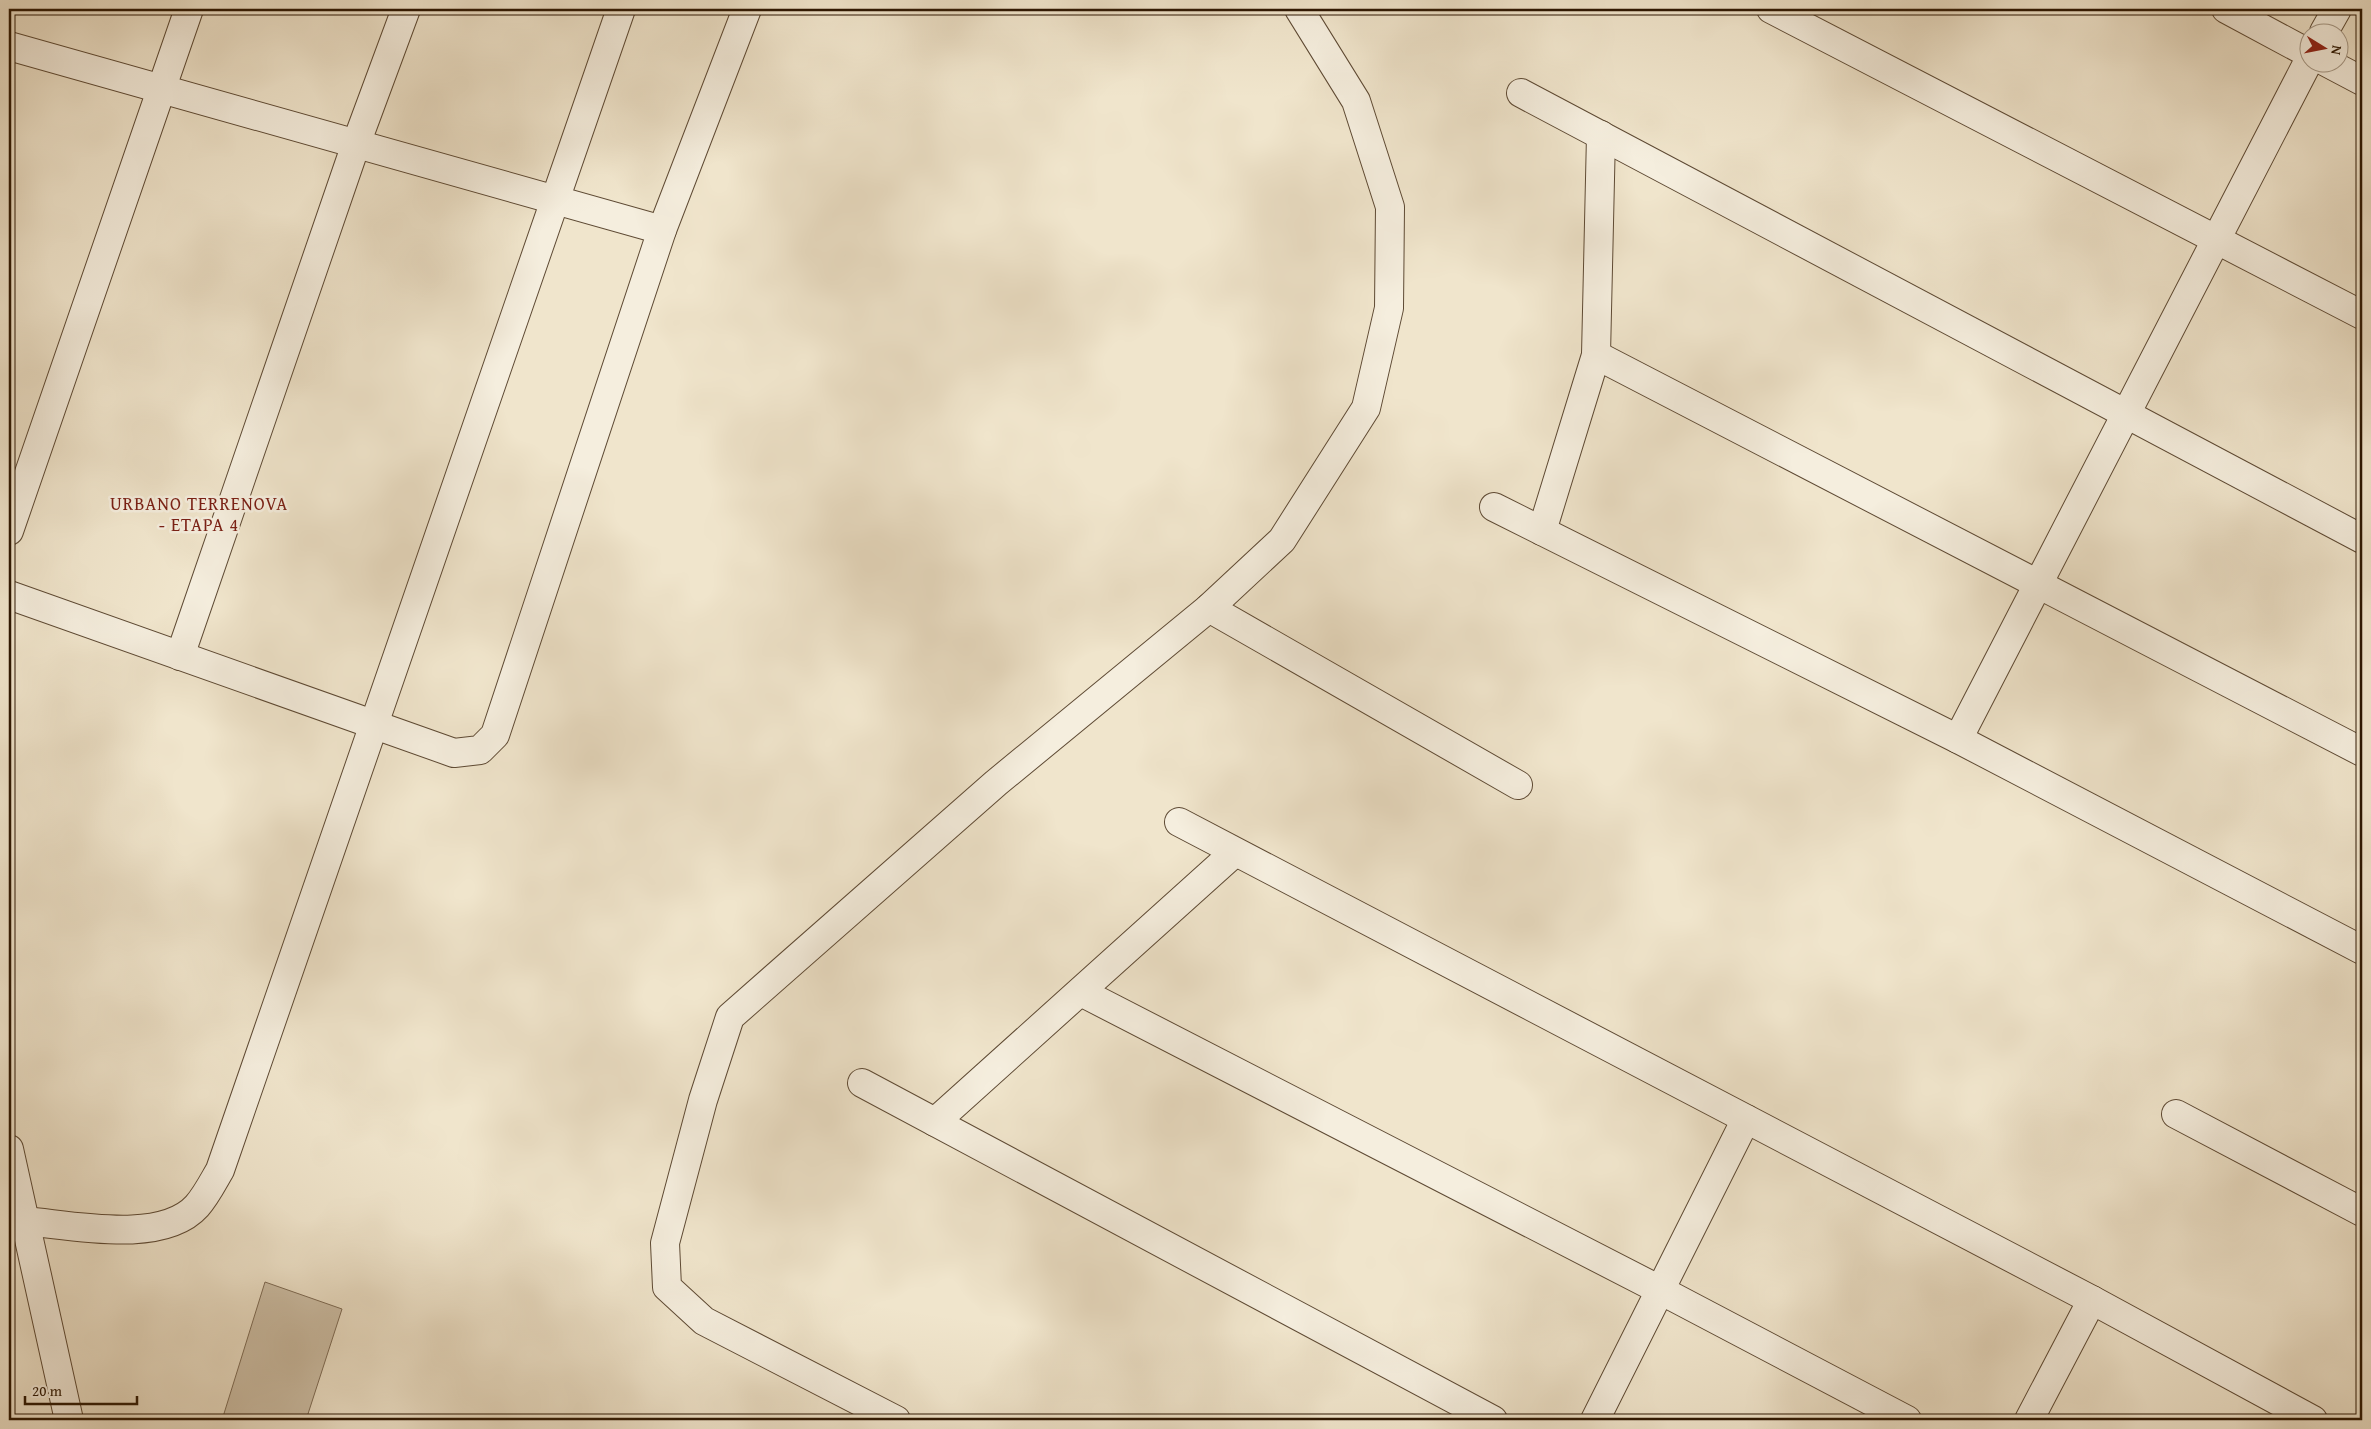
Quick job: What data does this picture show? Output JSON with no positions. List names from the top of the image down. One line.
{"districts":["URBANO TERRENOVA - ETAPA 4"],"scale_bar":"20 m","north":"right"}
